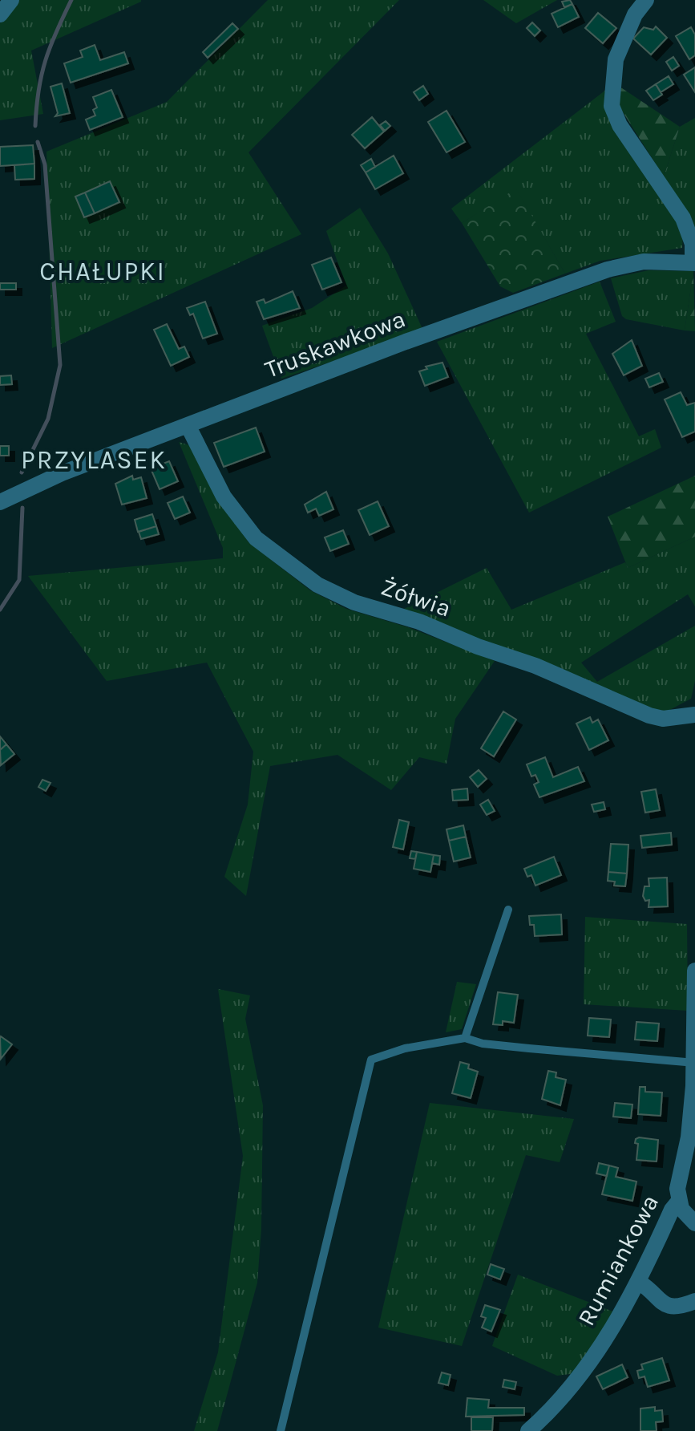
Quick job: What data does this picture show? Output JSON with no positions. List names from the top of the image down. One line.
{"streets":{"street":["Truskawkowa","Żółwia","Rumiankowa"]},"crossings":[["Truskawkowa","Żółwia"]],"districts":["CHAŁUPKI","PRZYLASEK"]}
